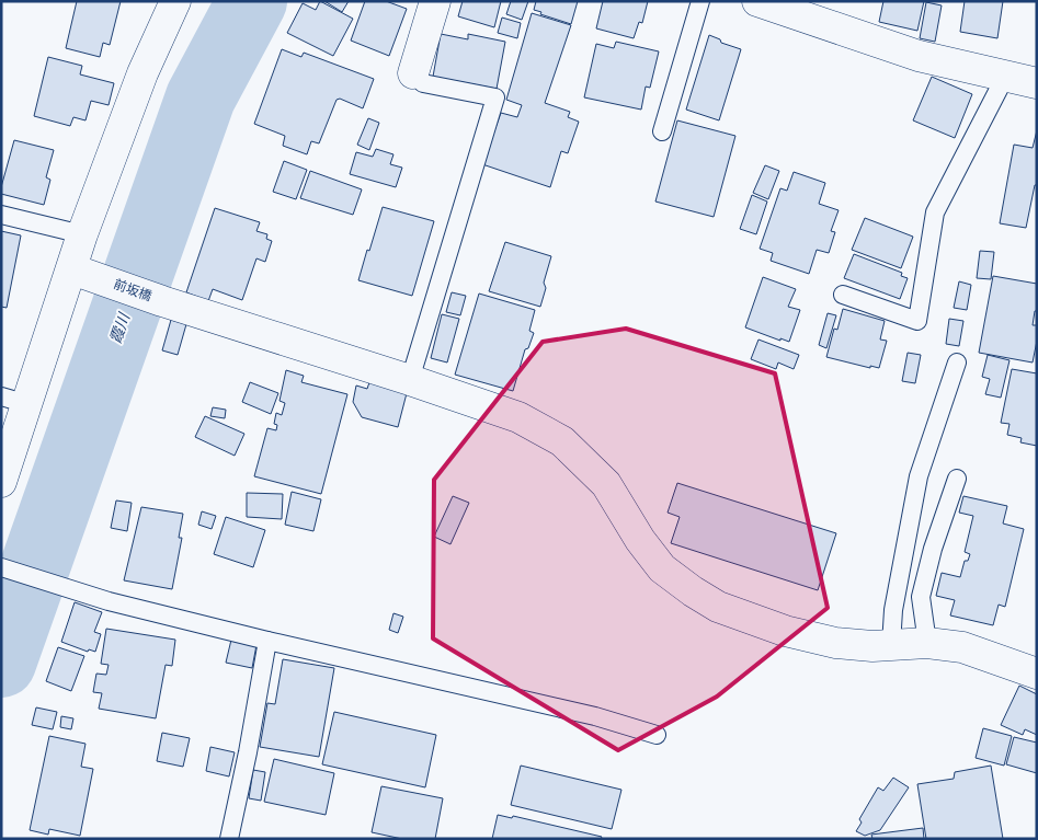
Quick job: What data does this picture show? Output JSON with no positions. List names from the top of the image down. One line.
{"streets":{"street":["前坂橋"]},"water":["霞川"]}
